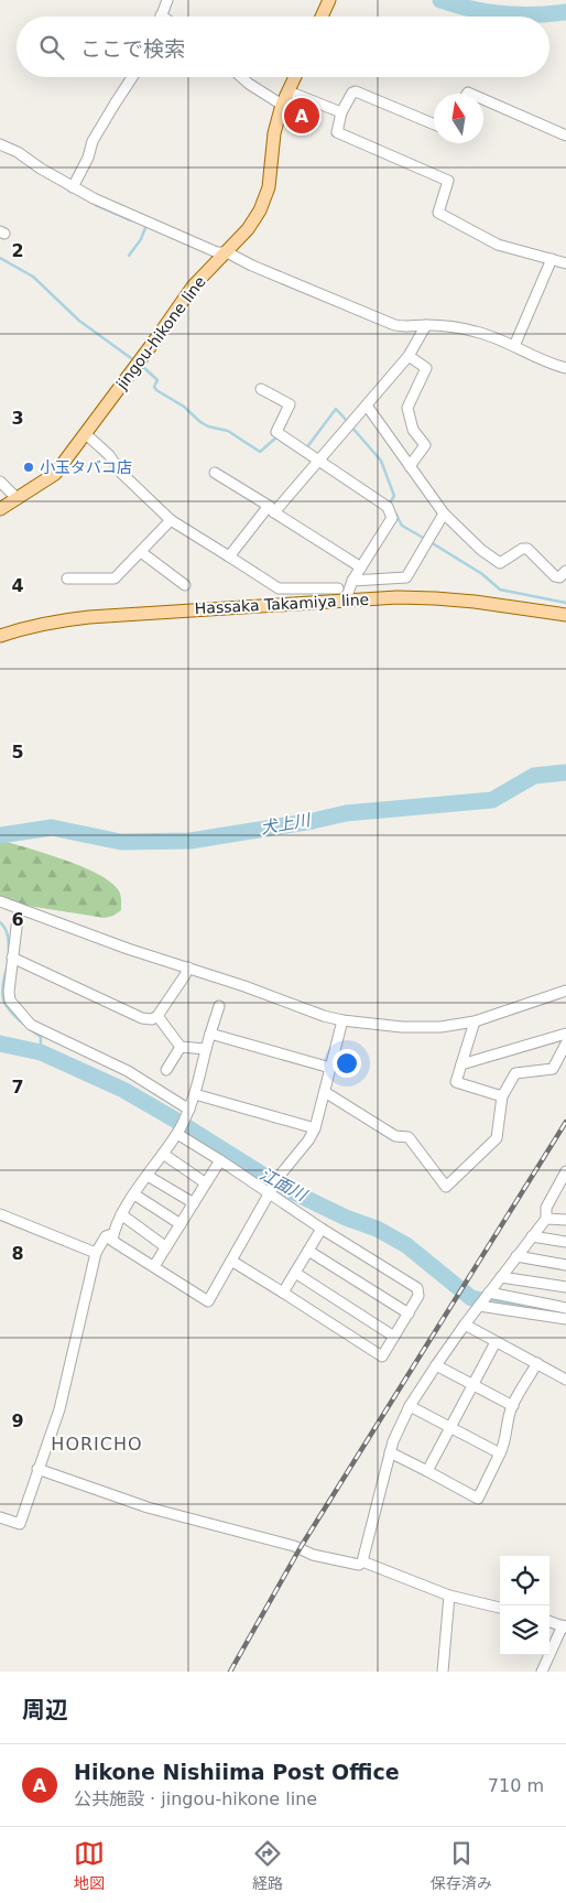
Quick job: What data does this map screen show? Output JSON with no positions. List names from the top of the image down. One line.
{"streets":{"main road":["jingou-hikone line","Hassaka Takamiya line"]},"districts":["HORICHO"],"water":["犬上川","江面川"],"places":["小玉タバコ店"],"north":"top","page":{"search":"ここで検索","pins":"A","heading":"周辺","list":[{"mark":"A","name":"Hikone Nishiima Post Office","note":"公共施設 · jingou-hikone line","value":"710 m"}],"nav":["地図","経路","保存済み"]},"grid":{"rows":["2","3","4","5","6","7","8","9"]}}
